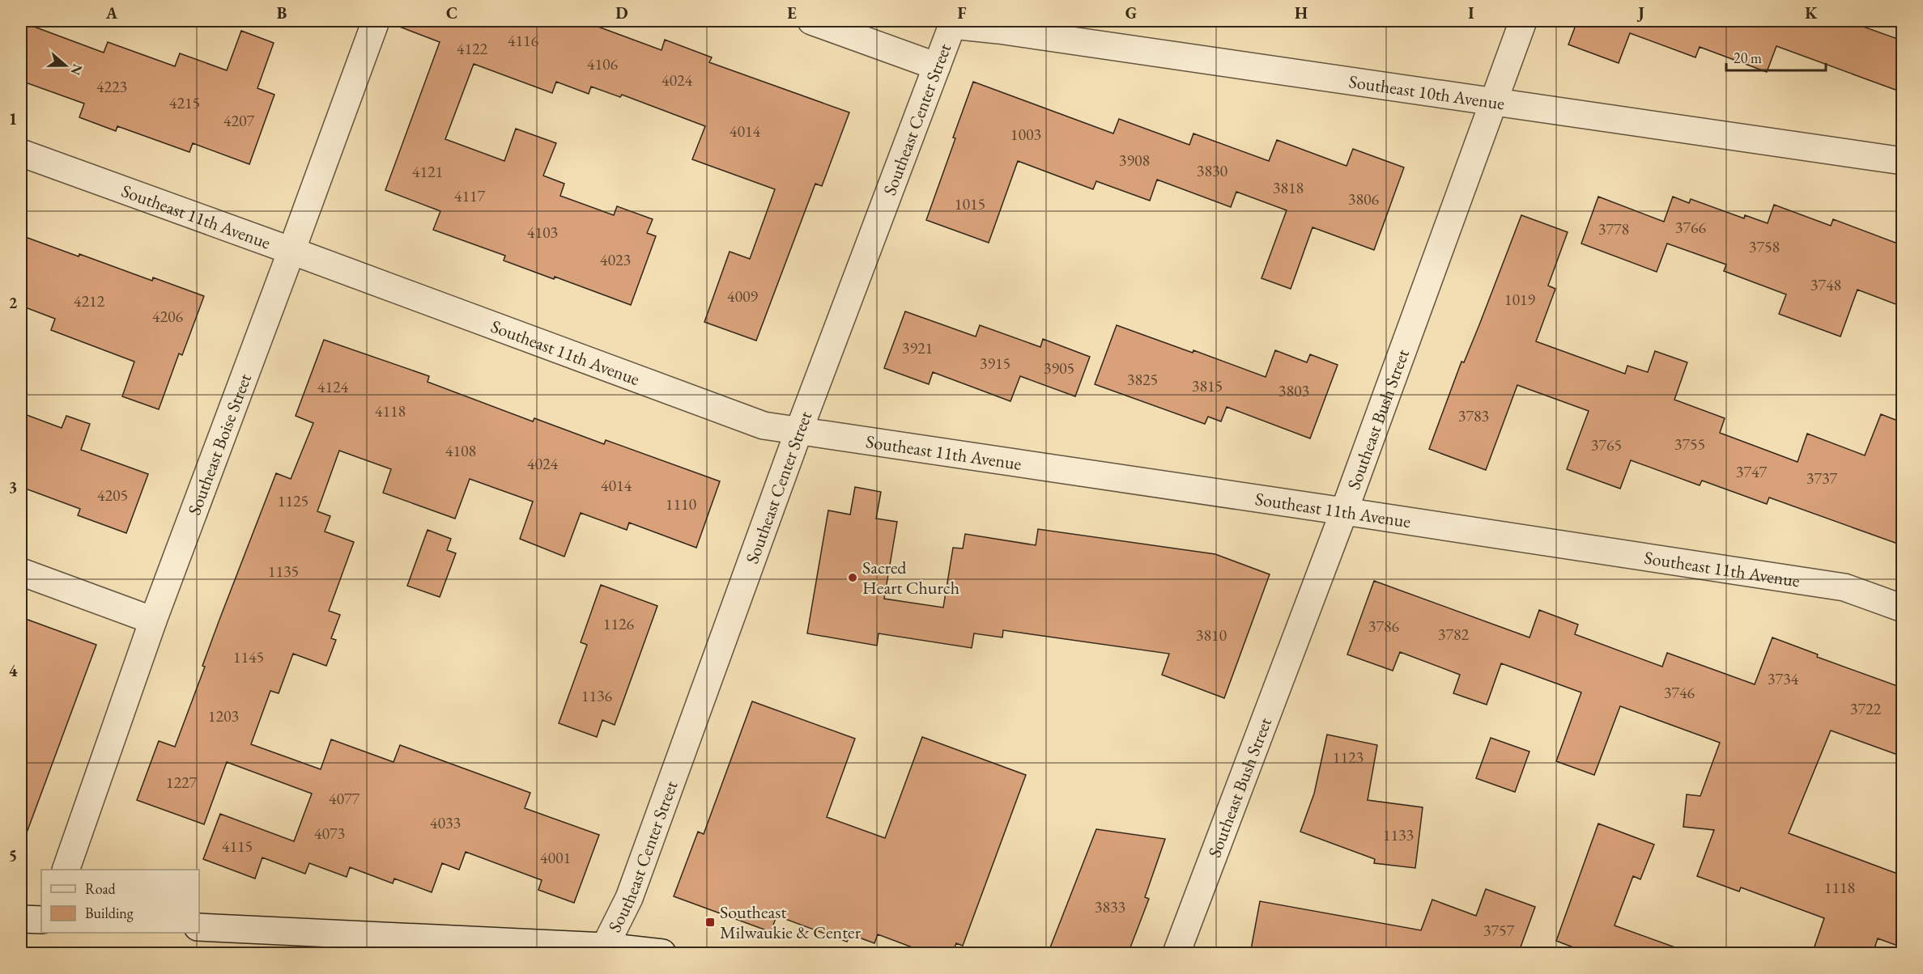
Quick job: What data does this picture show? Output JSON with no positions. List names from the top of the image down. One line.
{"streets":{"street":["Southeast 10th Avenue","Southeast Center Street","Southeast 11th Avenue","Southeast Bush Street","Southeast Boise Street"]},"crossings":[["Southeast 10th Avenue","Southeast Center Street"],["Southeast 10th Avenue","Southeast Bush Street"],["Southeast Center Street","Southeast 11th Avenue"],["Southeast 11th Avenue","Southeast Bush Street"],["Southeast 11th Avenue","Southeast Boise Street"]],"places":{"other":["Sacred Heart Church"],"transit":["Southeast Milwaukie & Center"]},"house_numbers":["4116","4122","4106","4024","4223","4215","4207","4014","1003","3908","3830","4121","3818","4117","3806","1015","3766","3778","4103","3758","4023","3748","4009","1019","4212","4206","3921","3915","3905","3825","3815","4124","3803","4118","3783","3755","3765","4108","4024","3747","3737","4014","4205","1125","1110","1135","1126","3786","3782","3810","1145","3734","3746","1136","3722","1203","1123","1227","4077","4033","4073","1133","4115","4001","1118","3833","3757"],"legend":["Road","Building"],"scale_bar":"20 m","north":"right","grid":{"columns":["A","B","C","D","E","F","G","H","I","J","K"],"rows":["1","2","3","4","5"]}}
